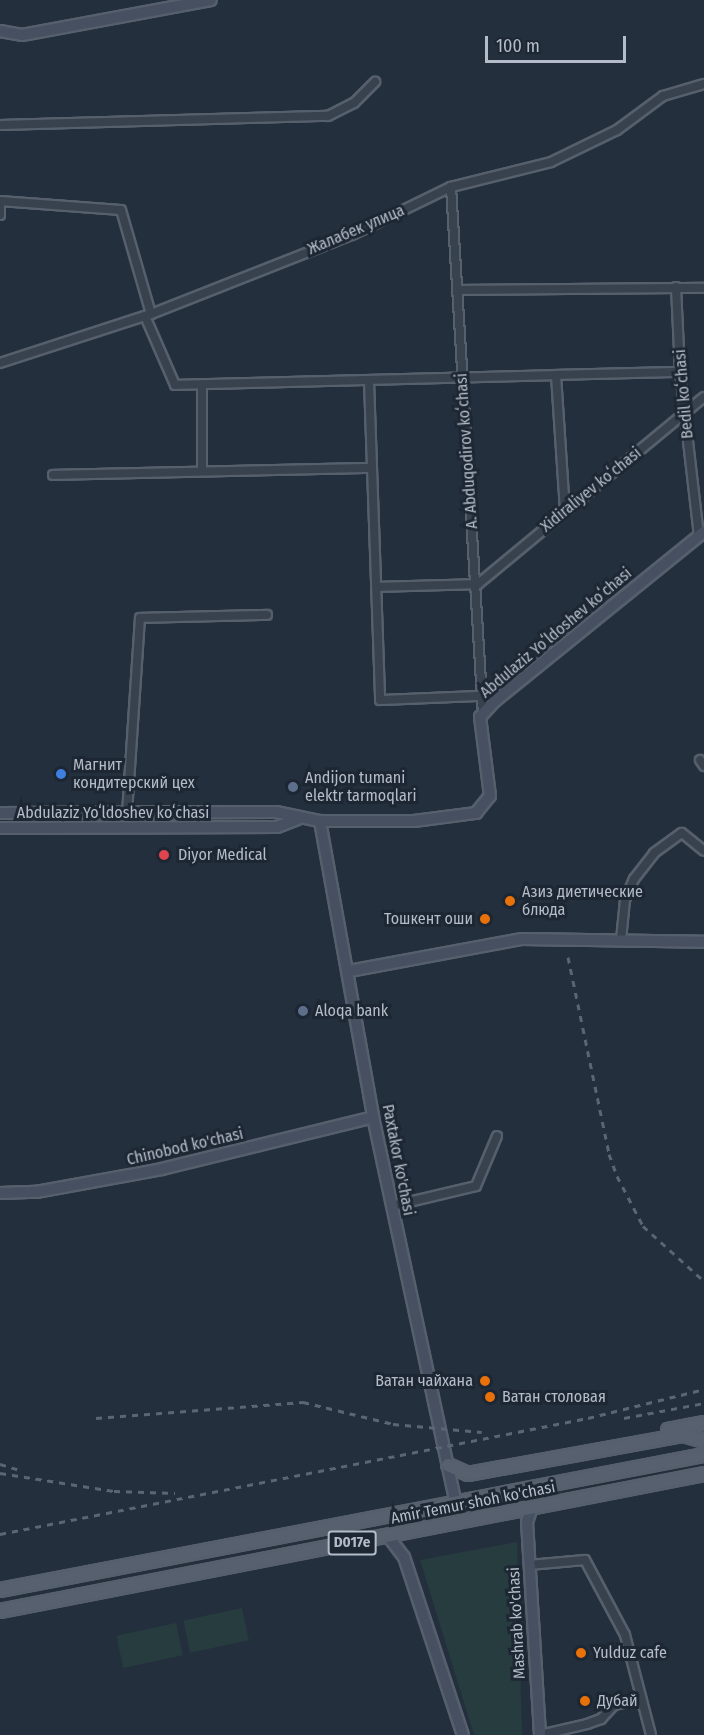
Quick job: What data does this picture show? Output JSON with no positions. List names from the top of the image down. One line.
{"streets":{"main road":["Abdulaziz Yoʻldoshev koʻchasi","Chinobod ko'chasi","Paxtakor ko'chasi","Amir Temur shoh ko'chasi","D017e","Mashrab ko'chasi"],"street":["Жалабек улица","Bedil koʻchasi","A. Abduqodirov koʻchasi","Xidiraliyev koʻchasi"]},"crossings":[["Жалабек улица","A. Abduqodirov koʻchasi"],["Bedil koʻchasi","Xidiraliyev koʻchasi"],["Bedil koʻchasi","Abdulaziz Yoʻldoshev koʻchasi"],["A. Abduqodirov koʻchasi","Xidiraliyev koʻchasi"],["A. Abduqodirov koʻchasi","Abdulaziz Yoʻldoshev koʻchasi"],["Abdulaziz Yoʻldoshev koʻchasi","Paxtakor ko'chasi"],["Chinobod ko'chasi","Paxtakor ko'chasi"],["Paxtakor ko'chasi","Amir Temur shoh ko'chasi"],["Amir Temur shoh ko'chasi","Mashrab ko'chasi"]],"places":["Магнит кондитерский цех","Andijon tumani elektr tarmoqlari","Diyor Medical","Азиз диетические блюда","Тошкент оши","Aloqa bank","Ватан чайхана","Ватан столовая","Yulduz cafe","Дубай"],"scale_bar":"100 m"}
